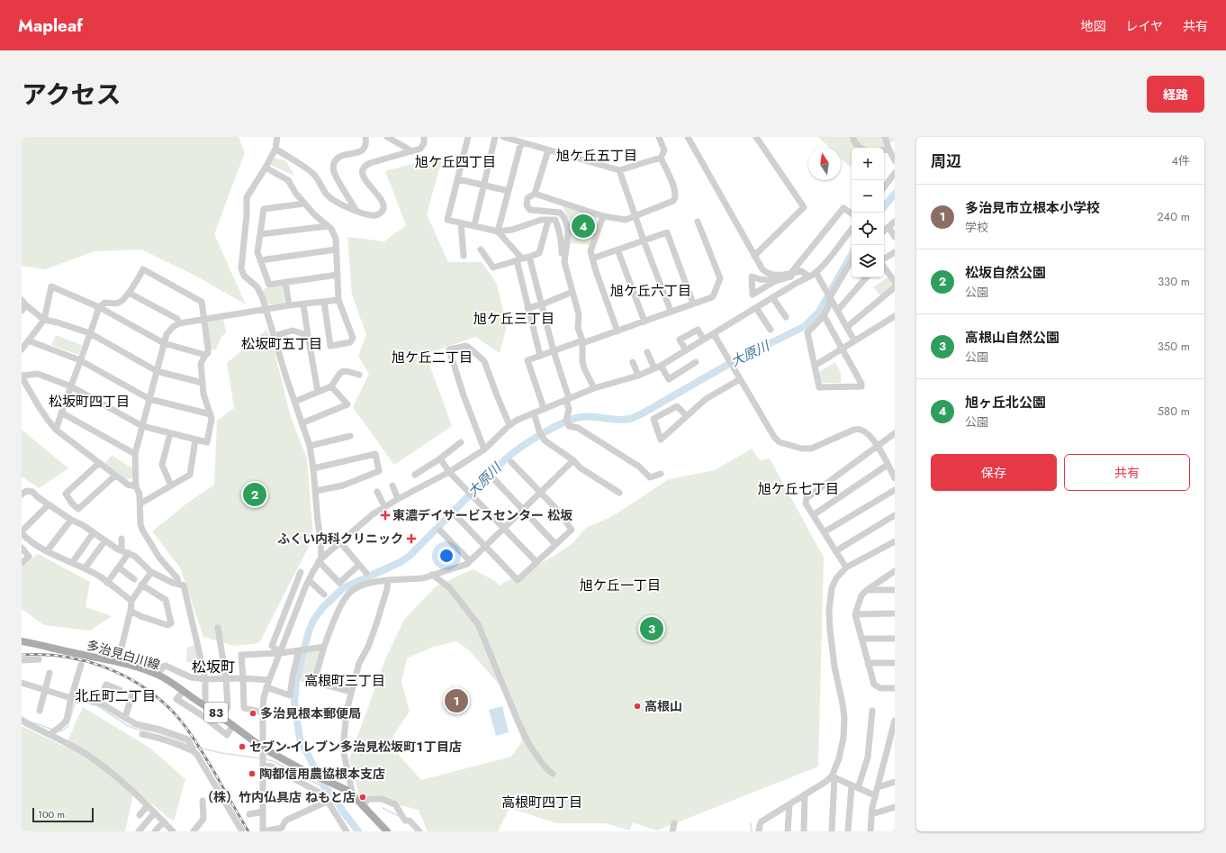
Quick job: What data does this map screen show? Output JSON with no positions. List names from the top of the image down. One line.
{"streets":{"main road":["多治見白川線","83"]},"districts":["旭ケ丘五丁目","旭ケ丘四丁目","旭ケ丘六丁目","旭ケ丘三丁目","松坂町五丁目","旭ケ丘二丁目","松坂町四丁目","旭ケ丘七丁目","旭ケ丘一丁目","松坂町","高根町三丁目","北丘町二丁目","高根町四丁目"],"water":["大原川"],"places":{"health":["東濃デイサービスセンター 松坂","ふくい内科クリニック"],"other":["高根山","多治見根本郵便局","セブン-イレブン多治見松坂町１丁目店","陶都信用農協根本支店","（株）竹内仏具店 ねもと店"]},"scale_bar":"100 m","north":"top","page":{"header":"Mapleaf","nav":["地図","レイヤ","共有"],"title":"アクセス","buttons":["経路",["保存","共有"]],"heading":["周辺","4件"],"map_buttons":["+","−"],"list":[{"mark":"1","name":"多治見市立根本小学校","note":"学校","value":"240 m"},{"mark":"2","name":"松坂自然公園","note":"公園","value":"330 m"},{"mark":"3","name":"高根山自然公園","note":"公園","value":"350 m"},{"mark":"4","name":"旭ヶ丘北公園","note":"公園","value":"580 m"}],"pins":["4","2","3","1"],"scale":"100 m"}}
